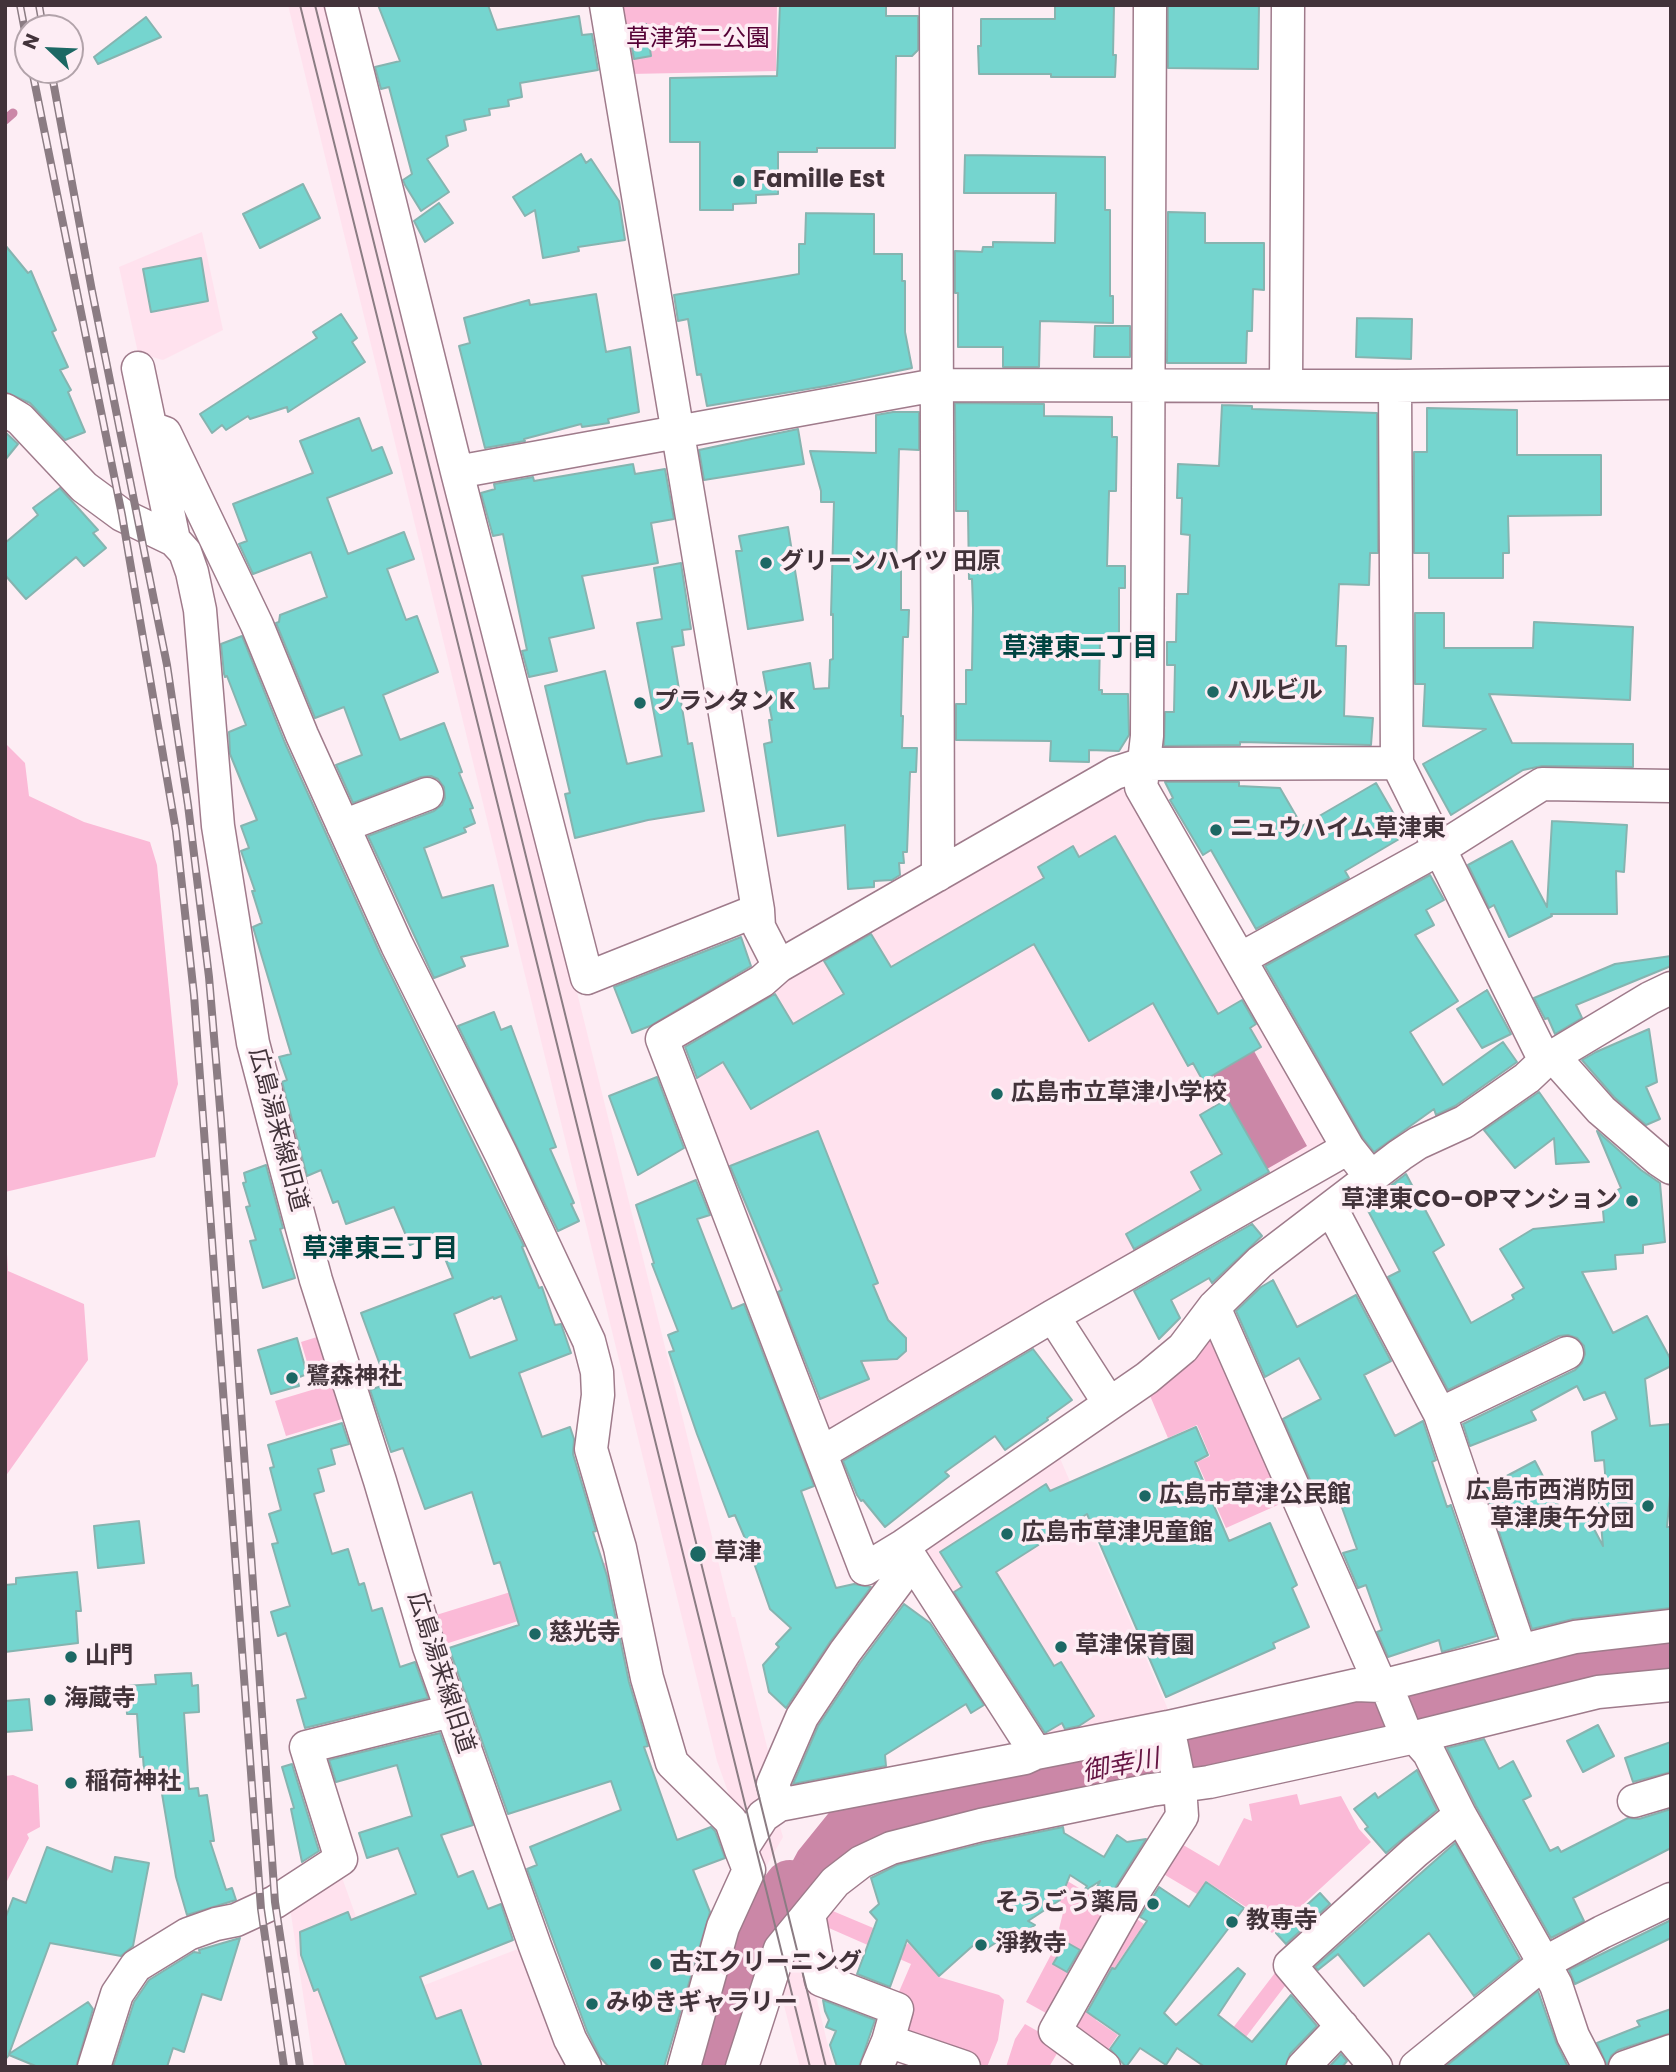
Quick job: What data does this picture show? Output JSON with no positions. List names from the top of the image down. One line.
{"streets":{"street":["広島湯来線旧道"]},"districts":["草津東二丁目","草津東三丁目"],"water":["御幸川"],"parks":["草津第二公園"],"places":["Famille Est","グリーンハイツ 田原","ハルビル","プランタン K","ニュウハイム草津東","広島市立草津小学校","草津東CO-OPマンション","鷺森神社","広島市草津公民館","広島市西消防団 草津庚午分団","広島市草津児童館","草津","慈光寺","草津保育園","山門","海蔵寺","稲荷神社","そうごう薬局","教専寺","淨教寺","古江クリーニング","みゆきギャラリー"],"north":"top left"}
